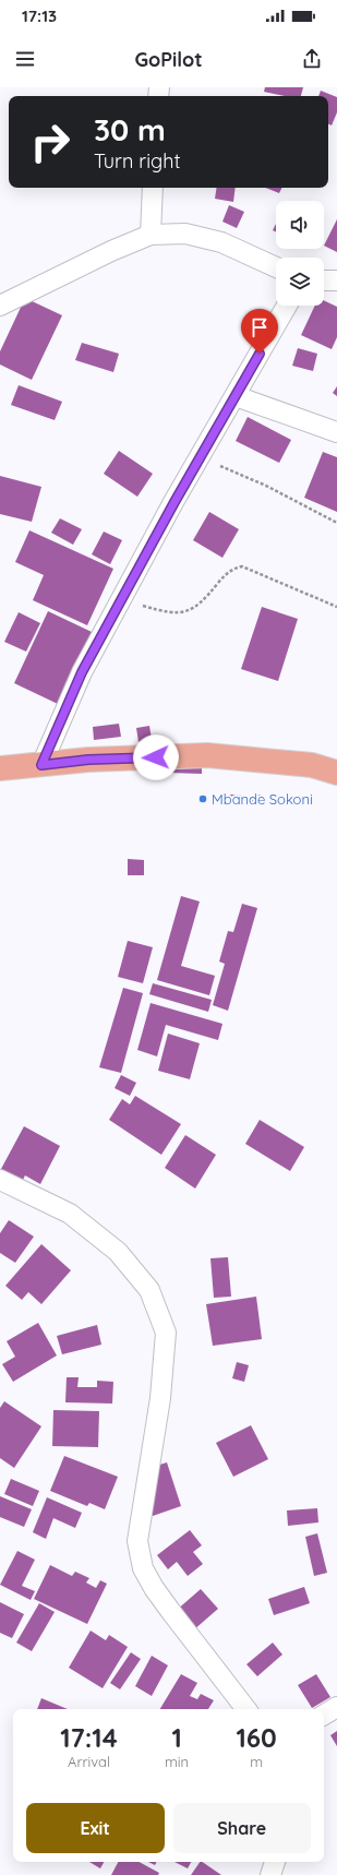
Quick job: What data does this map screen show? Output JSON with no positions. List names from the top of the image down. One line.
{"places":["Mbande Sokoni"],"page":{"status":"17:13","header":"GoPilot","turn":["30 m","Turn right"],"eta":["17:14","Arrival","1","min","160","m"],"buttons":["Exit","Share"]}}
